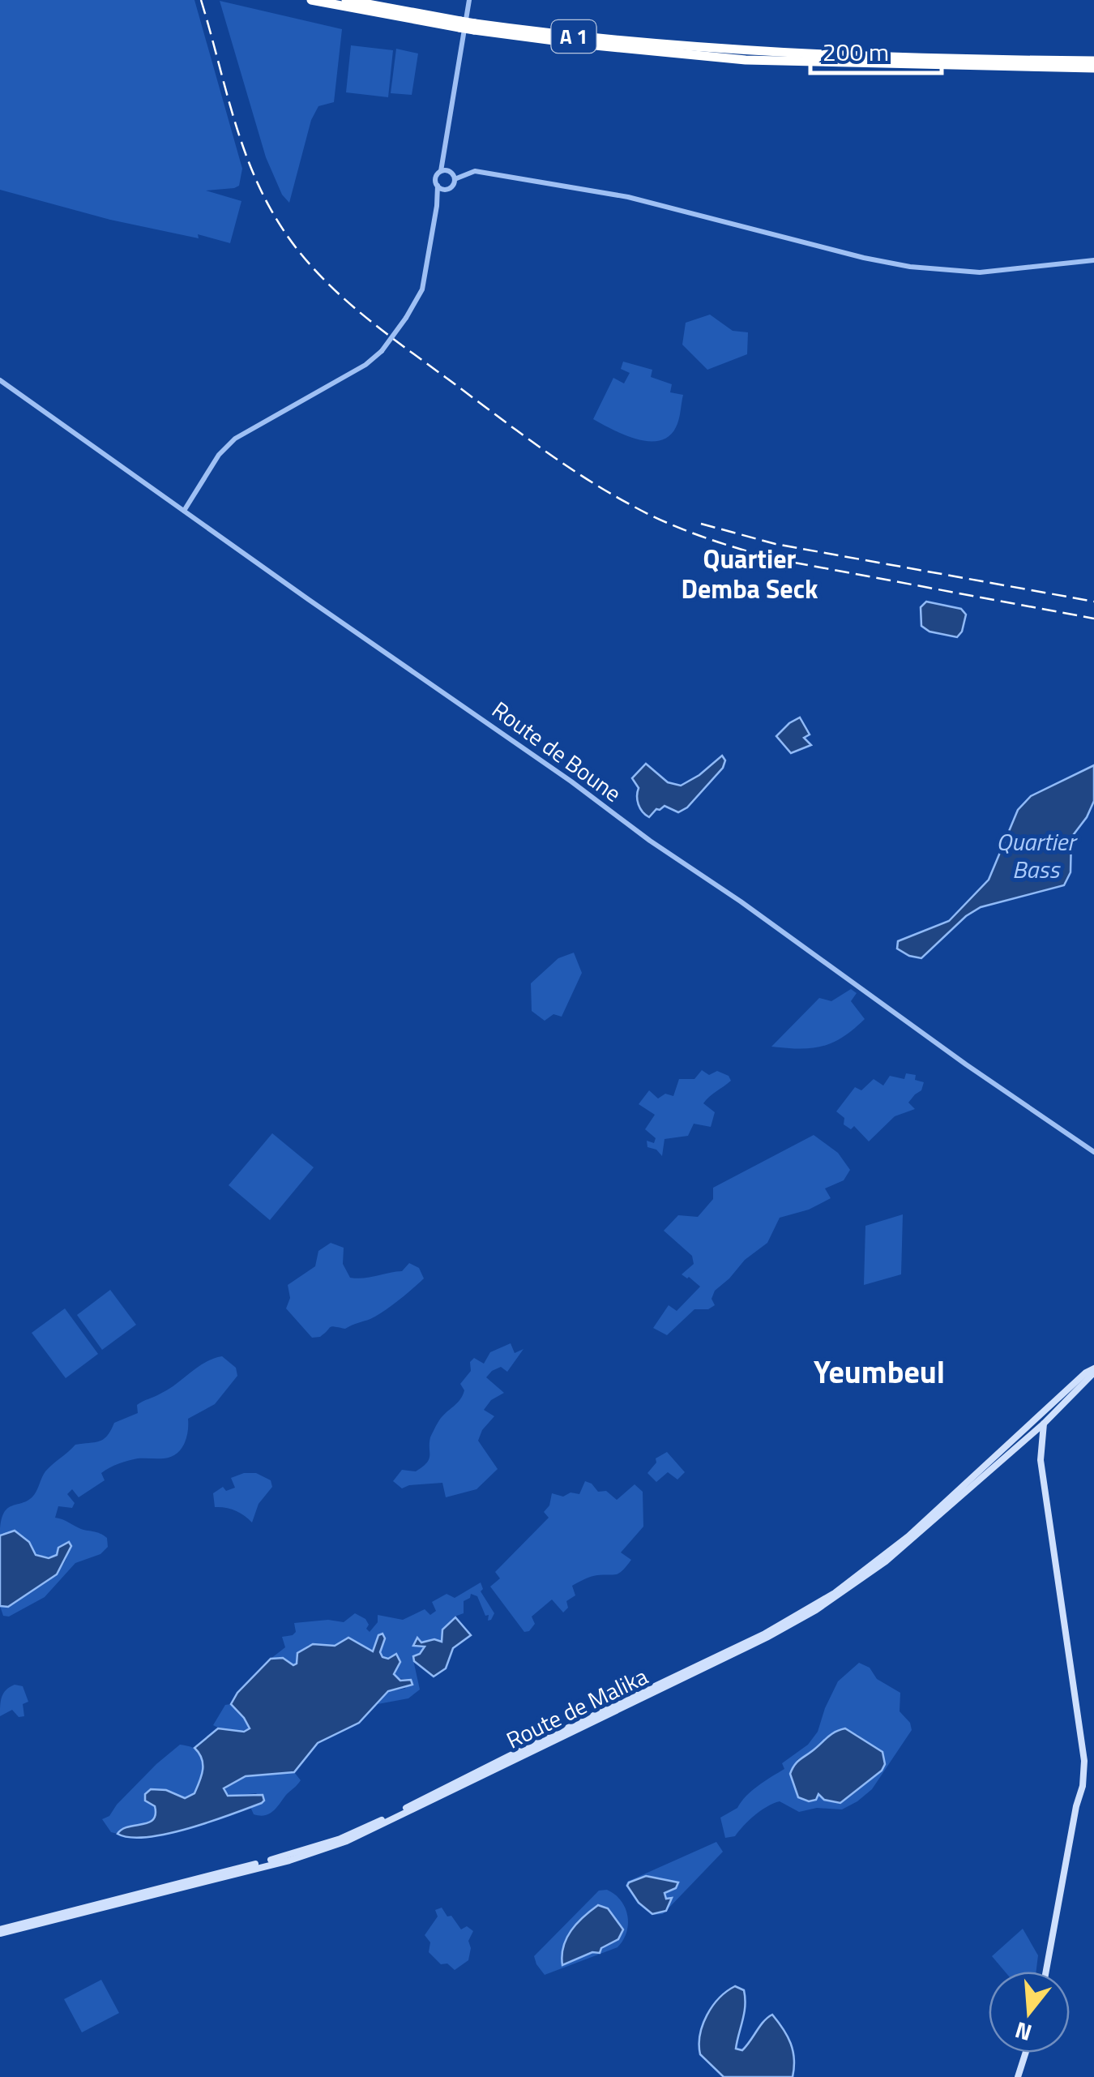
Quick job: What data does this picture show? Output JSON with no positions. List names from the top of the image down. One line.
{"streets":{"highway":["A 1"],"main road":["Route de Malika"],"street":["Route de Boune"]},"districts":["Quartier Demba Seck","Yeumbeul"],"water":["Quartier Bass"],"scale_bar":"200 m","north":"bottom"}
